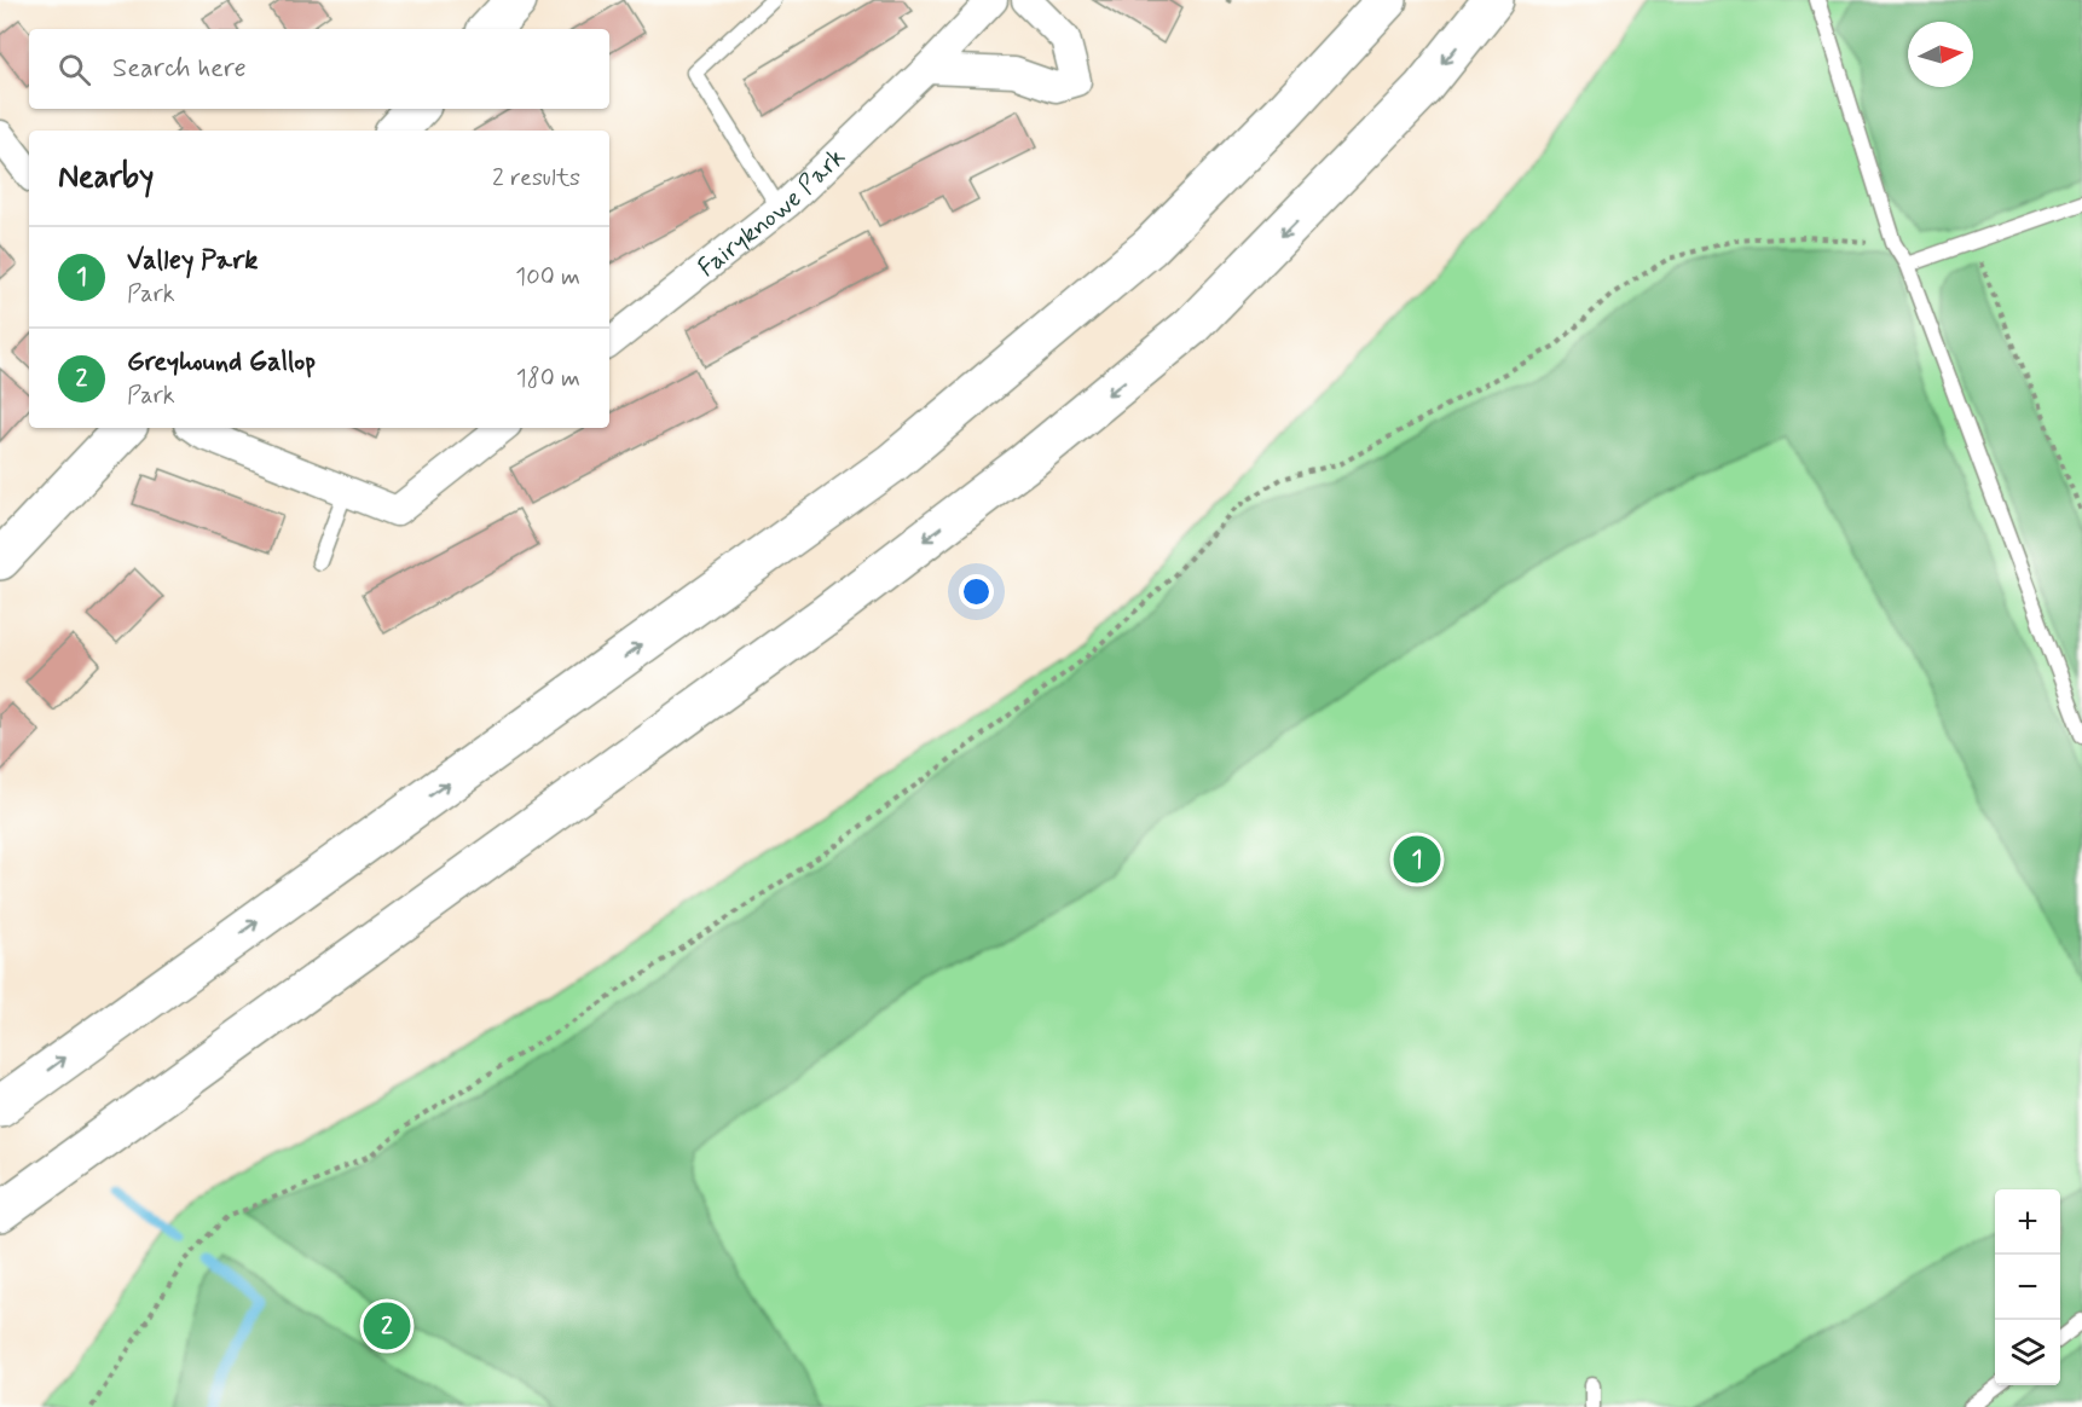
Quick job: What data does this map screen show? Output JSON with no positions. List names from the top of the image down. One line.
{"streets":{"street":["Fairyknowe Park"]},"north":"right","page":{"search":"Search here","heading":["Nearby","2 results"],"list":[{"mark":"1","name":"Valley Park","note":"Park","value":"100 m"},{"mark":"2","name":"Greyhound Gallop","note":"Park","value":"180 m"}],"pins":["1","2"],"map_buttons":["+","−"]}}
